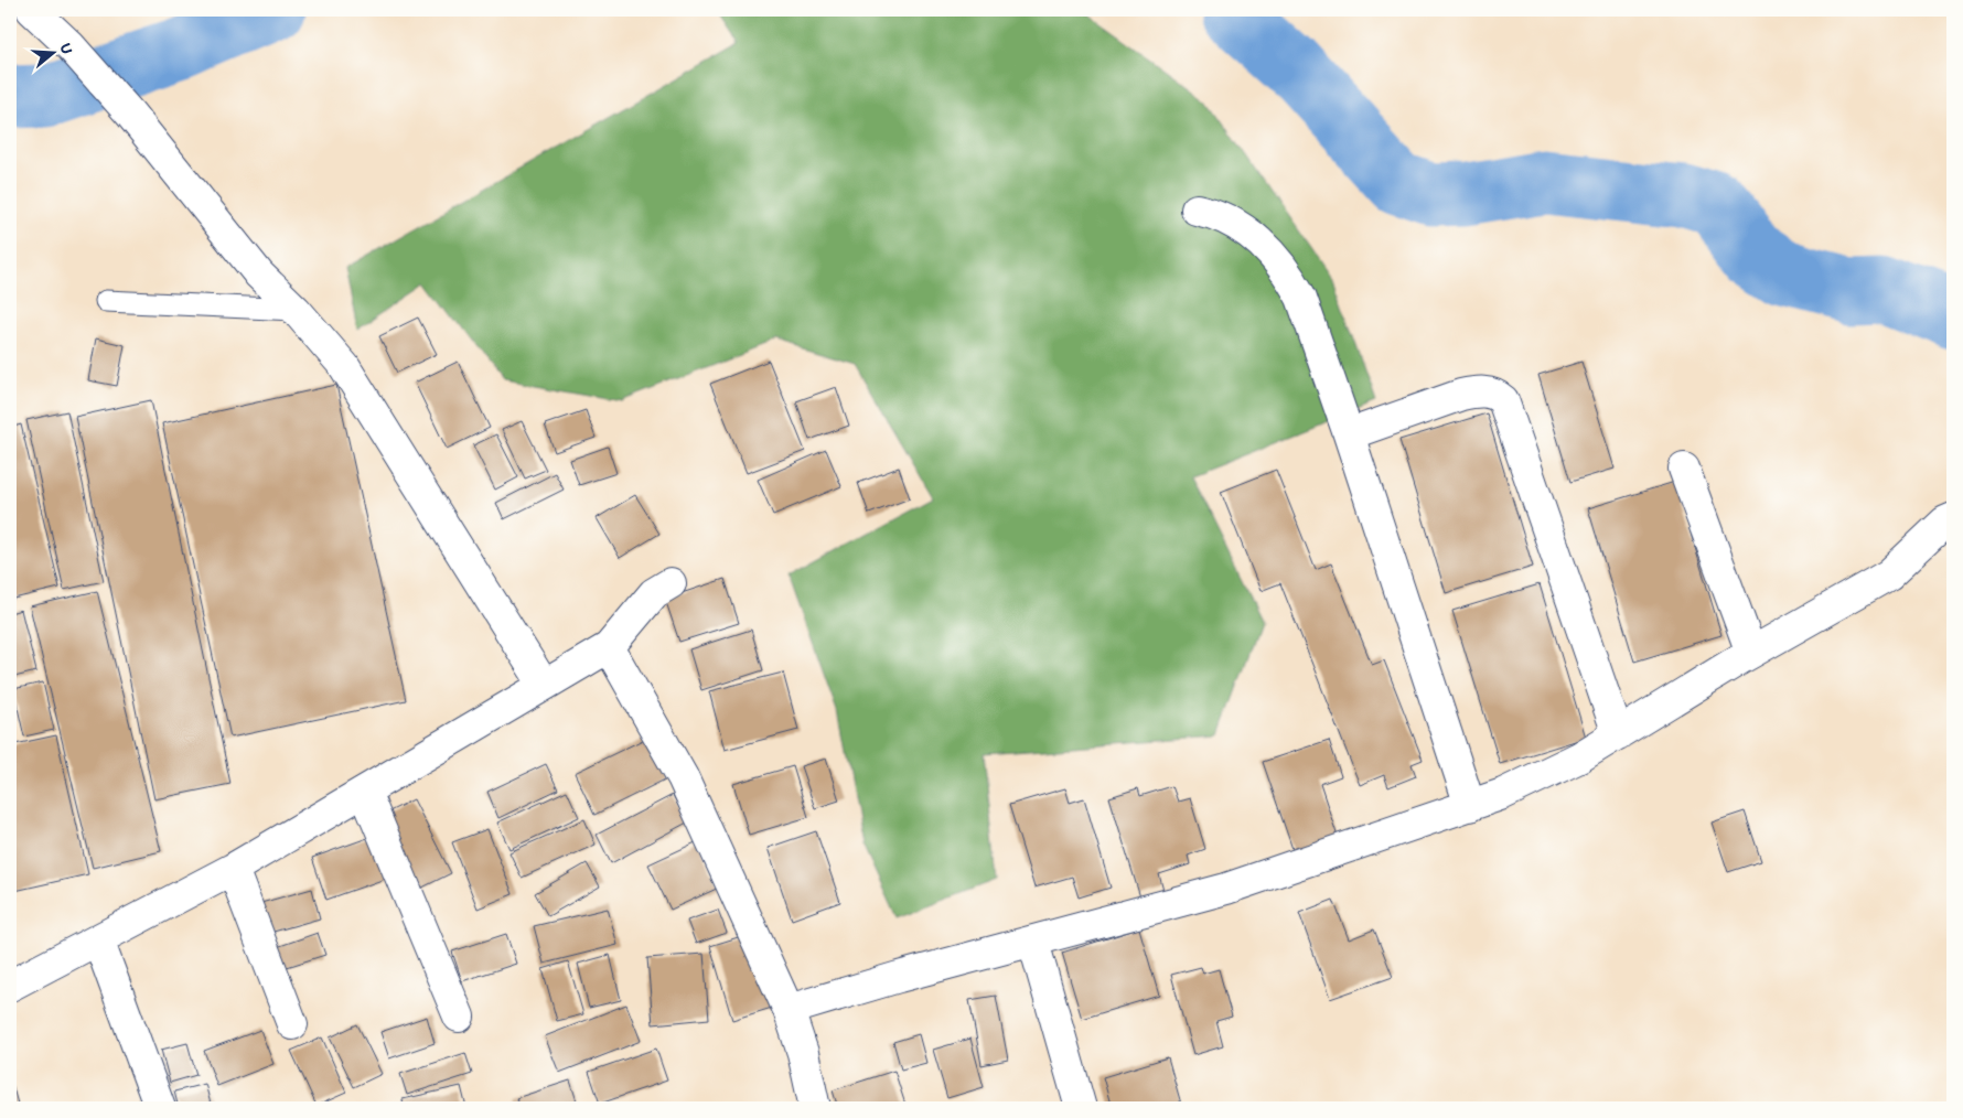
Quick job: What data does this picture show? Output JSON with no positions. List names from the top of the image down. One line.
{"north":"right"}
